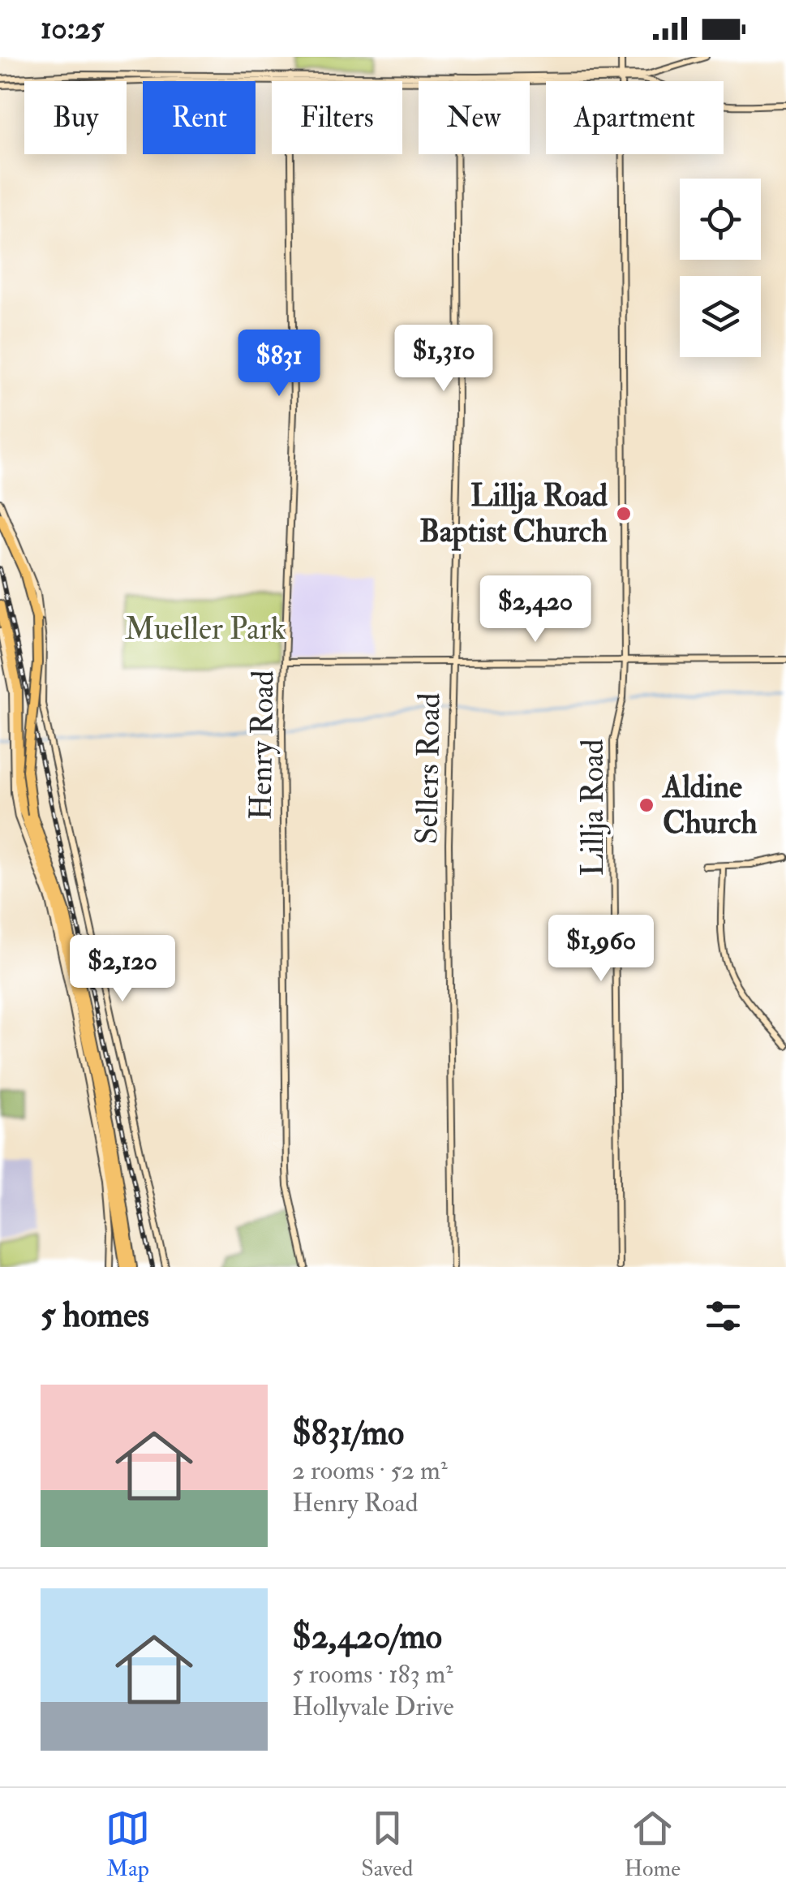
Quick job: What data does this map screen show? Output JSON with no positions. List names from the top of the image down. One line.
{"streets":{"street":["Henry Road","Sellers Road","Lillja Road"]},"parks":["Mueller Park"],"places":["Lillja Road Baptist Church","Aldine Church"],"page":{"status":"10:25","chip":["Buy","Rent","Filters","New","Apartment"],"price":["$1,310","$831","$2,420","$1,960","$2,120"],"heading":"5 homes","list":[{"name":"$831/mo","note":"2 rooms · 52 m² · Henry Road"},{"name":"$2,420/mo","note":"5 rooms · 183 m² · Hollyvale Drive"}],"tabs":["Map","Saved","Home"]}}
